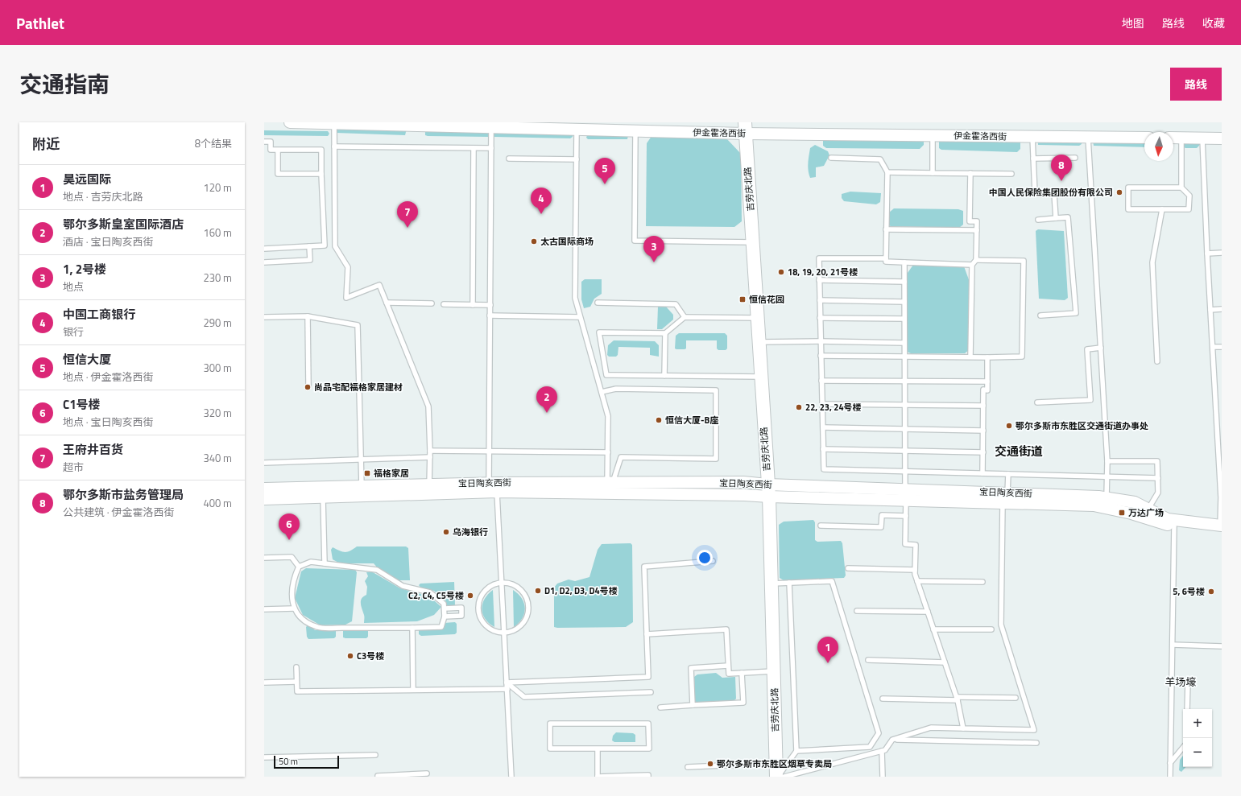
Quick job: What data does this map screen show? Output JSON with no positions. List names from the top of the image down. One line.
{"streets":{"main road":["吉劳庆北路"],"street":["伊金霍洛西街","宝日陶亥西街"]},"crossings":[["伊金霍洛西街","吉劳庆北路"],["吉劳庆北路","宝日陶亥西街"]],"districts":["交通街道","羊场壕"],"places":{"other":["中国人民保险集团股份有限公司","太古国际商场","18, 19, 20, 21号楼","尚品宅配福格家居建材","22, 23, 24号楼","恒信大厦-B座","鄂尔多斯市东胜区交通街道办事处","乌海银行","D1, D2, D3, D4号楼","5, 6号楼","C2, C4, C5号楼","C3号楼","鄂尔多斯市东胜区烟草专卖局"],"transit":["恒信花园","福格家居","万达广场"]},"scale_bar":"50 m","north":"bottom","page":{"header":"Pathlet","nav":["地图","路线","收藏"],"title":"交通指南","buttons":"路线","heading":["附近","8个结果"],"pins":["8","5","4","7","3","2","6","1"],"list":[{"mark":"1","name":"昊远国际","note":"地点 · 吉劳庆北路","value":"120 m"},{"mark":"2","name":"鄂尔多斯皇室国际酒店","note":"酒店 · 宝日陶亥西街","value":"160 m"},{"mark":"3","name":"1, 2号楼","note":"地点","value":"230 m"},{"mark":"4","name":"中国工商银行","note":"银行","value":"290 m"},{"mark":"5","name":"恒信大厦","note":"地点 · 伊金霍洛西街","value":"300 m"},{"mark":"6","name":"C1号楼","note":"地点 · 宝日陶亥西街","value":"320 m"},{"mark":"7","name":"王府井百货","note":"超市","value":"340 m"},{"mark":"8","name":"鄂尔多斯市盐务管理局","note":"公共建筑 · 伊金霍洛西街","value":"400 m"}],"map_buttons":["+","−"],"scale":"50 m"}}
